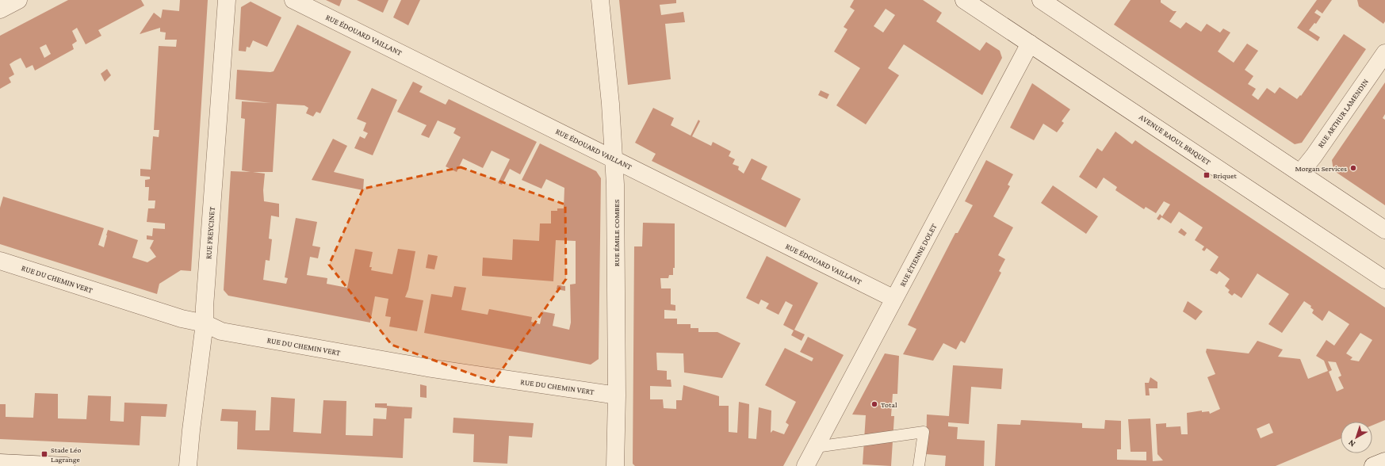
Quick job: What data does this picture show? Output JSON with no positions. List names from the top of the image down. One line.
{"streets":{"street":["RUE ÉDOUARD VAILLANT","RUE ARTHUR LAMENDIN","AVENUE RAOUL BRIQUET","RUE FREYCINET","RUE ÉMILE COMBES","RUE ÉTIENNE DOLET","RUE DU CHEMIN VERT"]},"crossings":[["RUE ÉDOUARD VAILLANT","RUE ÉMILE COMBES"],["RUE ÉDOUARD VAILLANT","RUE ÉTIENNE DOLET"],["AVENUE RAOUL BRIQUET","RUE ÉTIENNE DOLET"],["RUE FREYCINET","RUE DU CHEMIN VERT"],["RUE ÉMILE COMBES","RUE DU CHEMIN VERT"]],"places":{"other":["Morgan Services","Total"],"transit":["Briquet","Stade Léo Lagrange"]},"north":"bottom left"}
